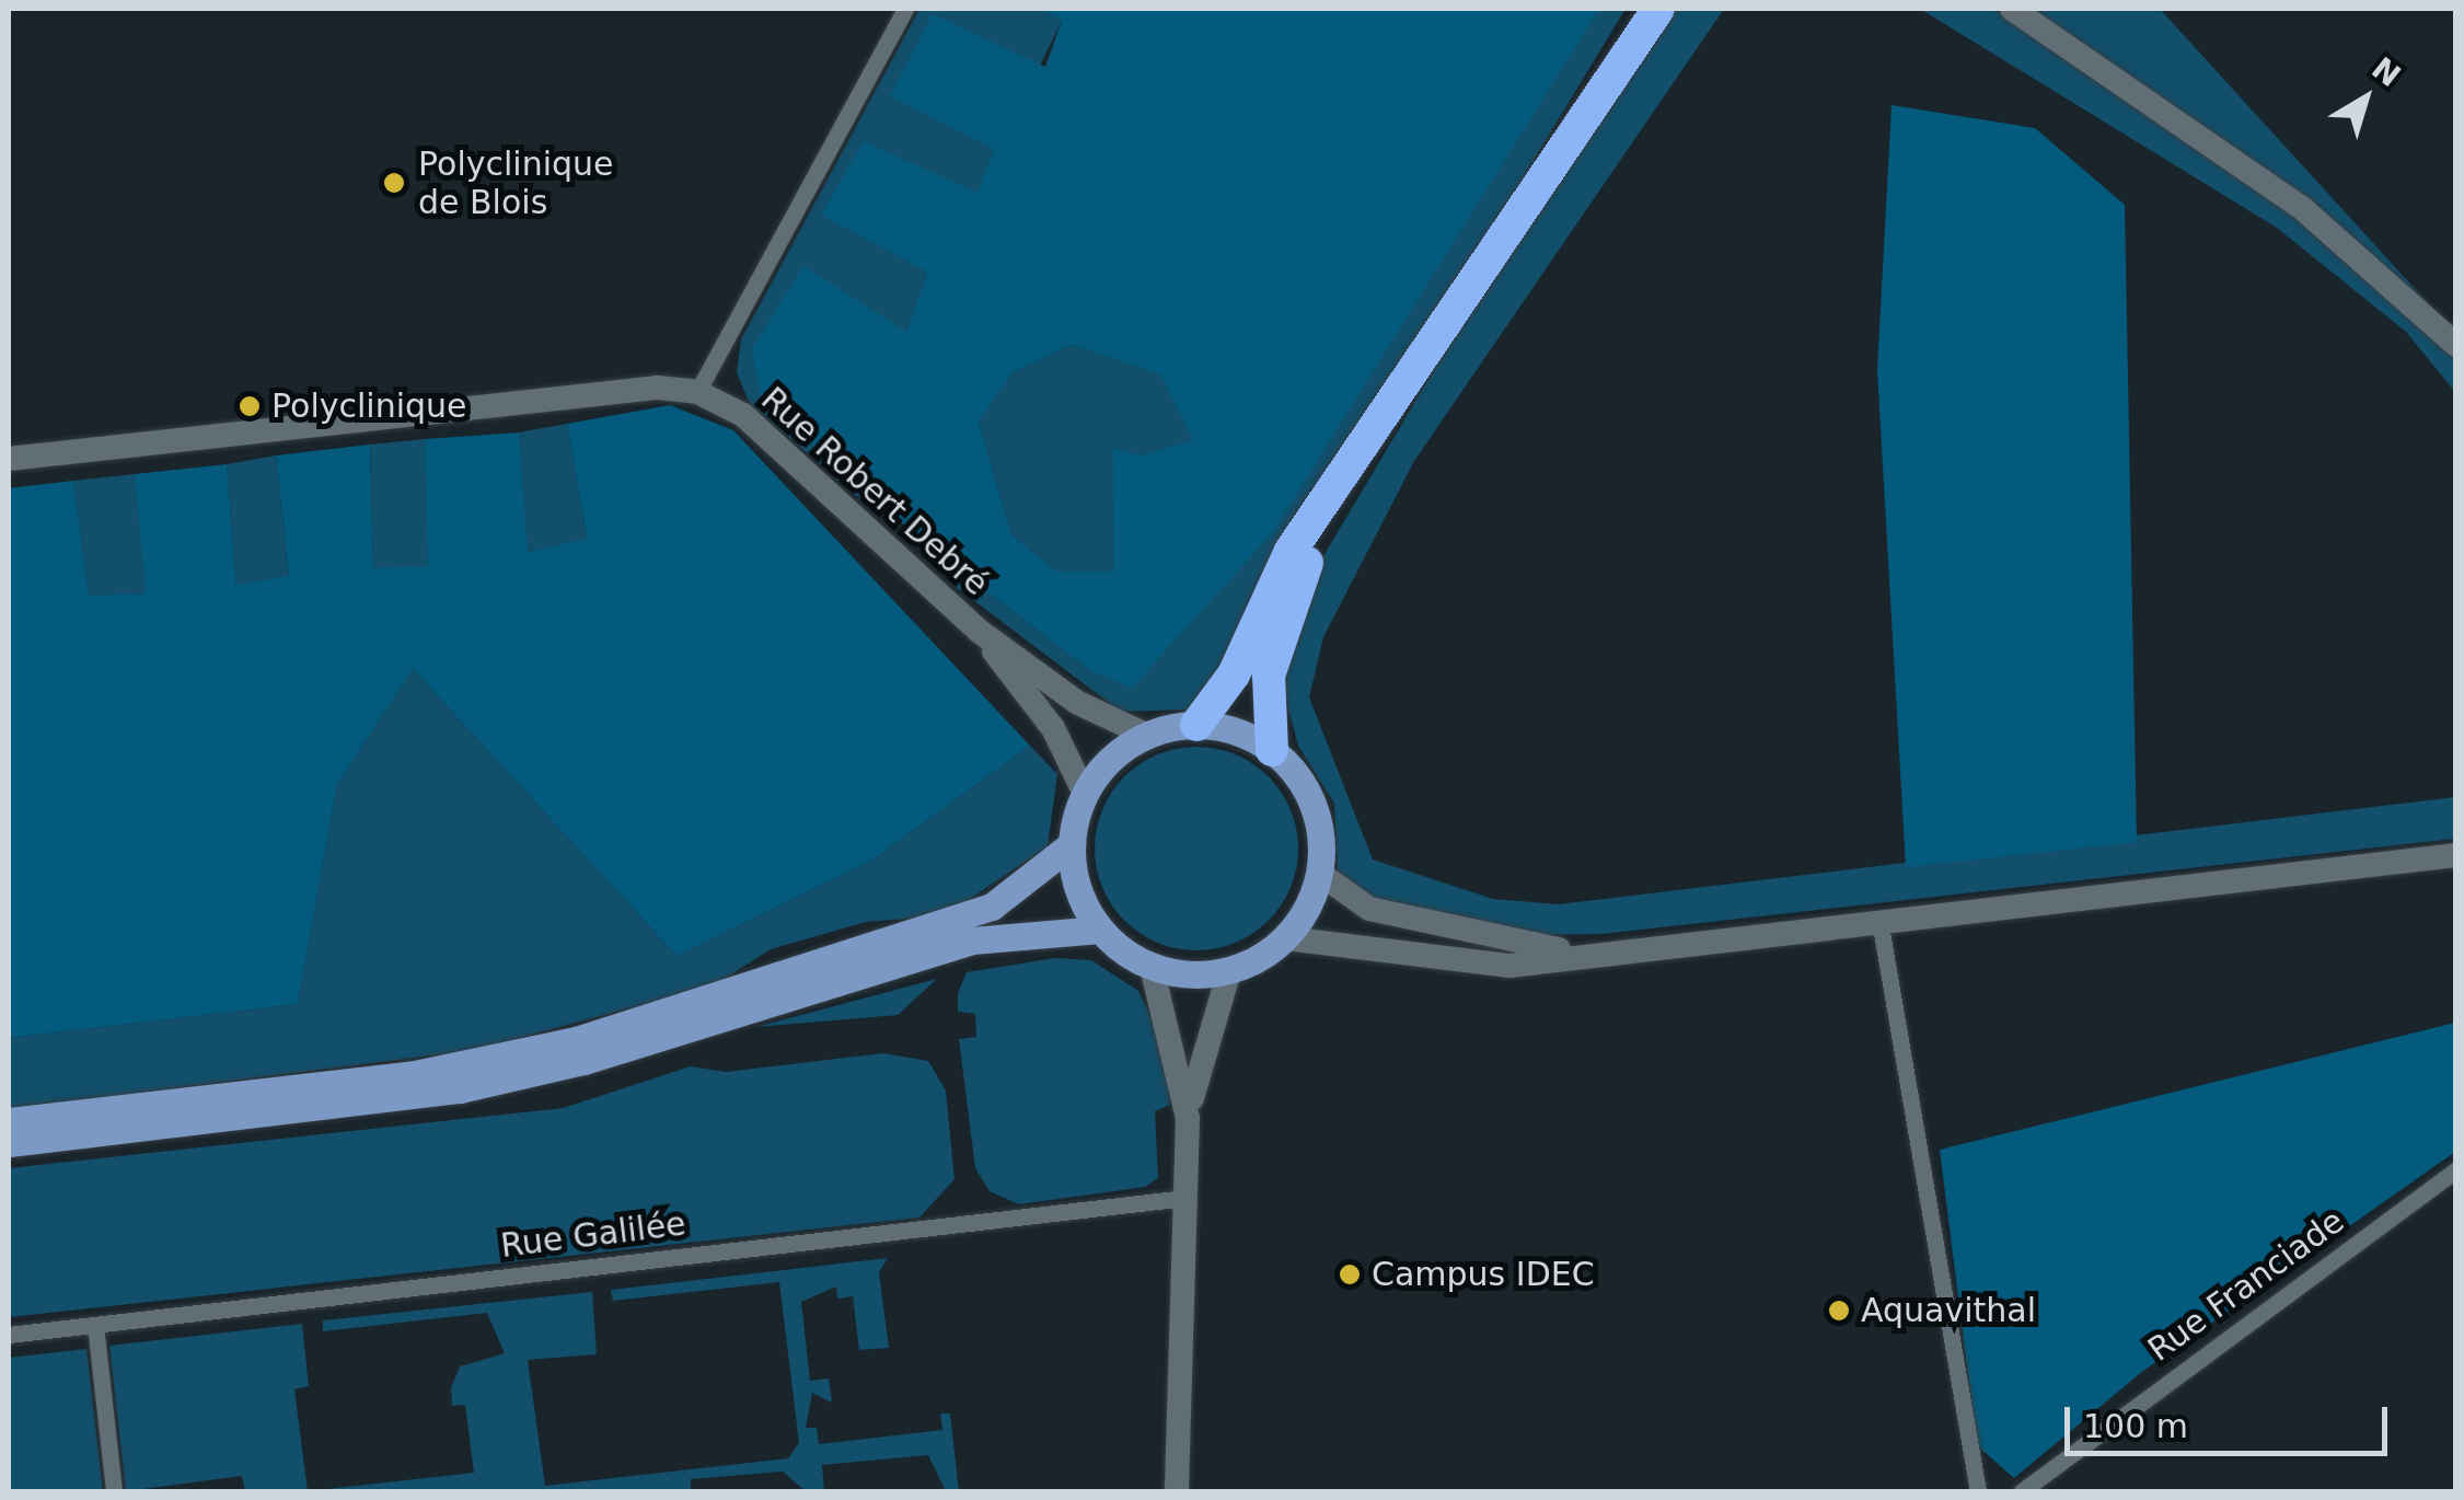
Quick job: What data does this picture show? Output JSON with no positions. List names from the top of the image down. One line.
{"streets":{"street":["Rue Robert Debré","Rue Galilée","Rue Franciade"]},"places":["Polyclinique de Blois","Polyclinique","Campus IDEC","Aquavithal"],"scale_bar":"100 m","north":"top right"}
